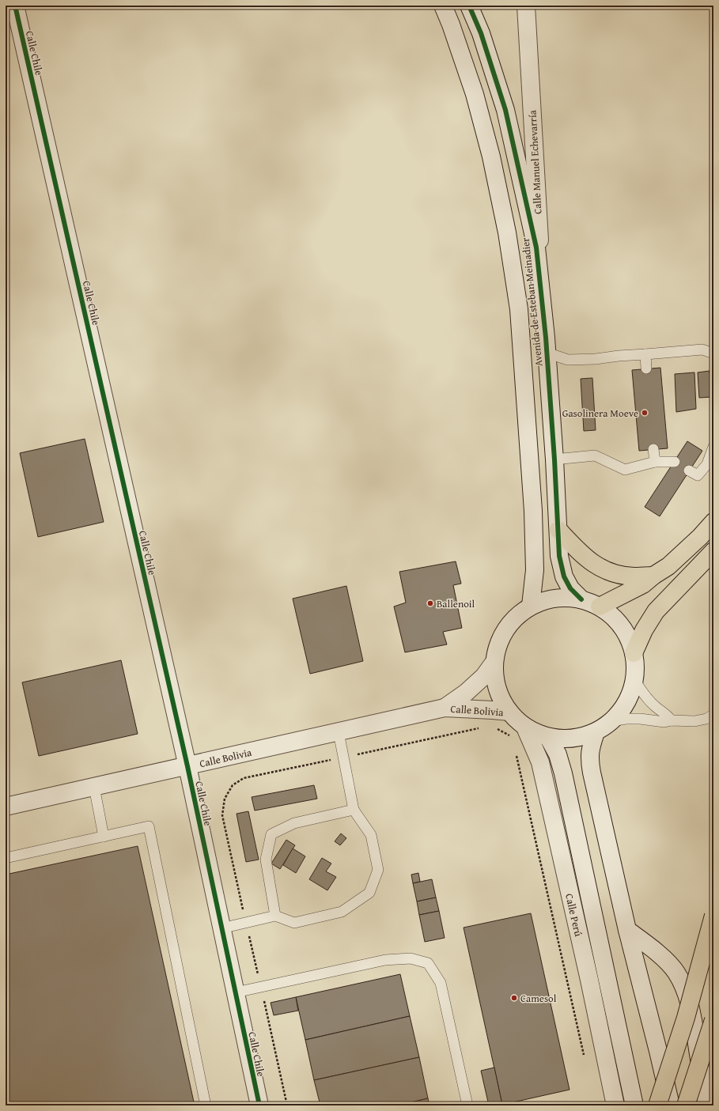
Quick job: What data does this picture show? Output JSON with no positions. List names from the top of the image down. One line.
{"streets":{"street":["Calle Chile","Calle Manuel Echevarría","Avenida de Esteban Meinadier","Calle Bolivia","Calle Perú"]},"crossings":[["Calle Chile","Calle Bolivia"],["Calle Manuel Echevarría","Avenida de Esteban Meinadier"]],"places":["Gasolinera Moeve","Ballenoil","Camesol"]}
